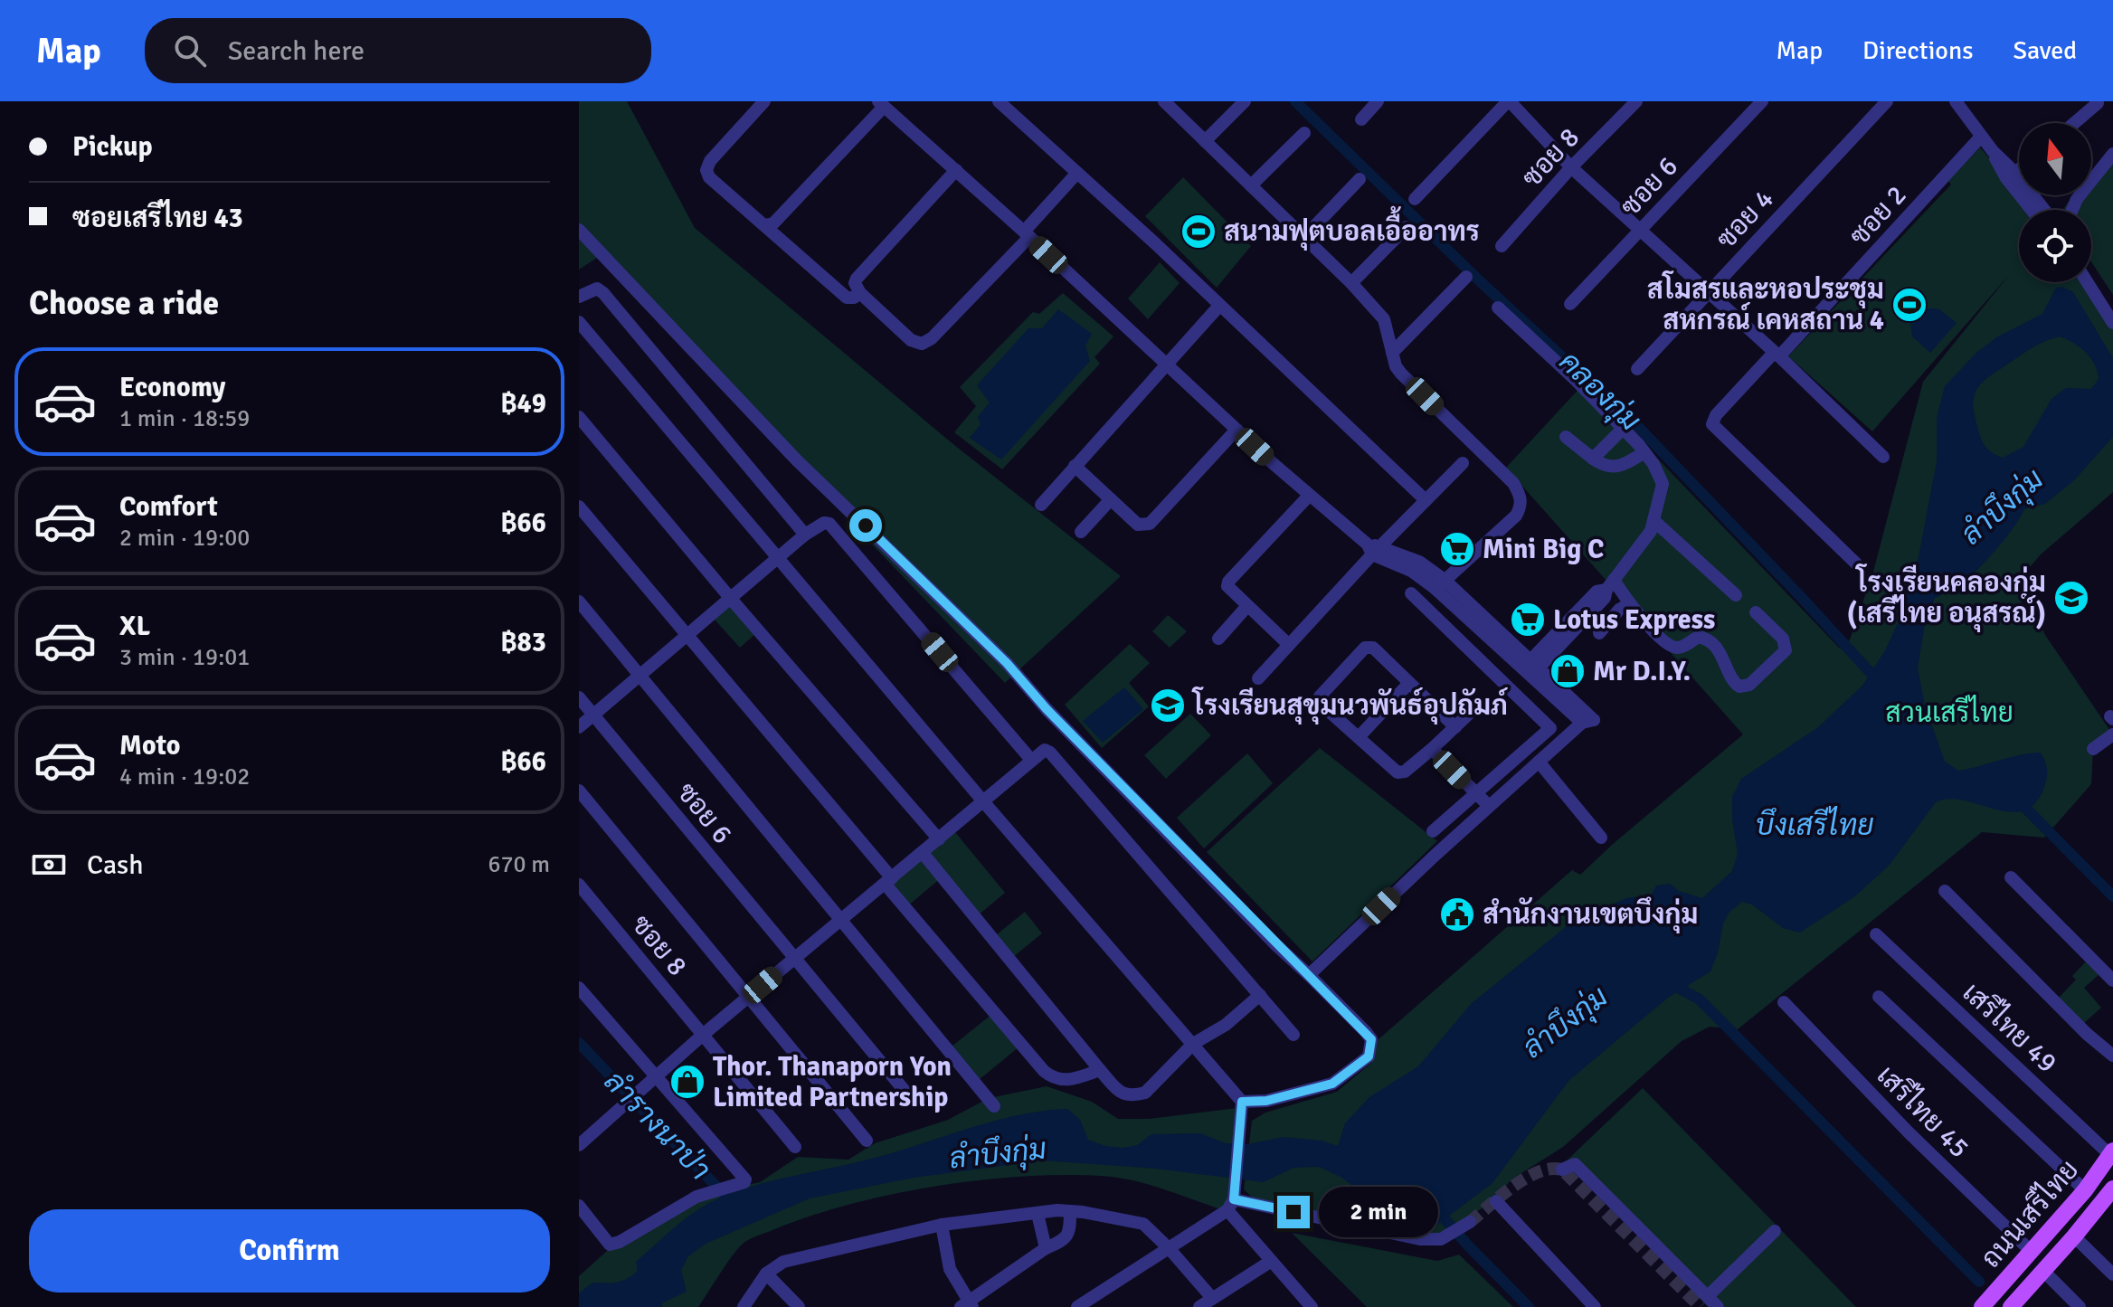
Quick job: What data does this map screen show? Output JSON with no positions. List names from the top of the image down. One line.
{"streets":{"main road":["ถนนเสรีไทย"],"street":["ซอย 8","ซอย 6","ซอย 2","ซอย 4","เสรีไทย 49","เสรีไทย 45"]},"crossings":[["เสรีไทย 49","ถนนเสรีไทย"],["เสรีไทย 45","ถนนเสรีไทย"]],"water":["คลองกุ่ม","ลำบึงกุ่ม","บึงเสรีไทย","ลำรางนาป่า"],"parks":["สวนเสรีไทย"],"places":{"sports":["สนามฟุตบอลเอื้ออาทร","สโมสรและหอประชุม สหกรณ์ เคหสถาน 4"],"supermarket":["Mini Big C","Lotus Express"],"school or university":["โรงเรียนคลองกุ่ม (เสรีไทย อนุสรณ์)","โรงเรียนสุขุมนวพันธ์อุปถัมภ์"],"shop":["Mr D.I.Y.","Thor. Thanaporn Yon Limited Partnership"],"public building":["สำนักงานเขตบึงกุ่ม"]},"north":"top","page":{"header":"Map","search":"Search here","nav":["Map","Directions","Saved"],"banner":["Pickup","ซอยเสรีไทย 43"],"heading":"Choose a ride","list":[{"name":"Economy","note":"1 min · 18:59","value":"฿49"},{"name":"Comfort","note":"2 min · 19:00","value":"฿66"},{"name":"XL","note":"3 min · 19:01","value":"฿83"},{"name":"Moto","note":"4 min · 19:02","value":"฿66"}],"pay":["Cash","670 m"],"bubble":"2 min","buttons":"Confirm"}}
